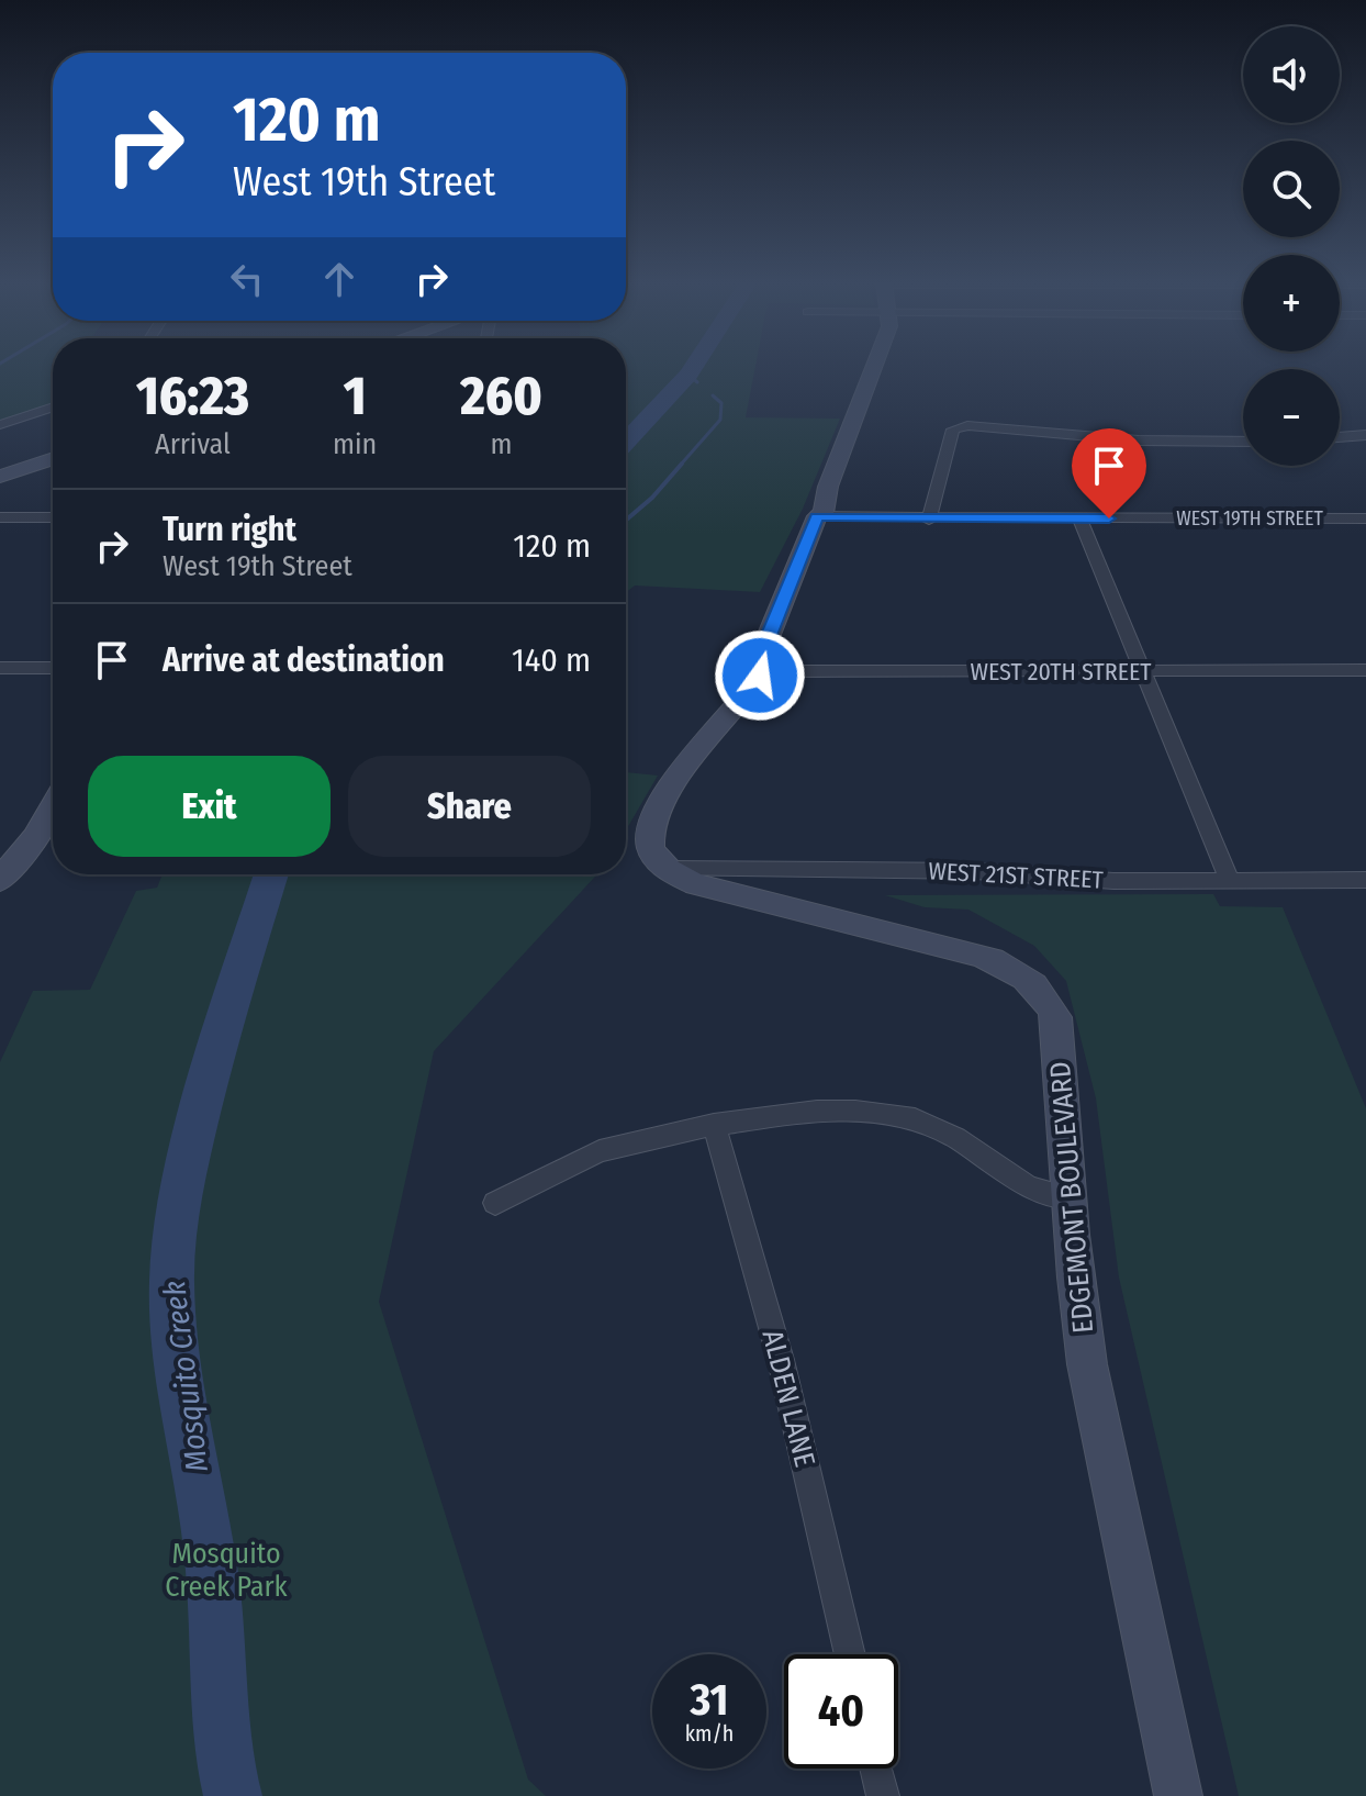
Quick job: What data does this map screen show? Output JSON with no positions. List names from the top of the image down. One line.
{"streets":{"street":["WEST 19TH STREET","WEST 20TH STREET","WEST 21ST STREET","EDGEMONT BOULEVARD","ALDEN LANE"]},"crossings":[["WEST 21ST STREET","EDGEMONT BOULEVARD"]],"water":["Mosquito Creek"],"parks":["Mosquito Creek Park"],"page":{"map_buttons":["+","−"],"turn":["120 m","West 19th Street"],"eta":["16:23","Arrival","1","min","260","m"],"list":[{"name":"Turn right","note":"West 19th Street","value":"120 m"},{"name":"Arrive at destination","value":"140 m"}],"buttons":["Exit","Share"],"speed":"31 km/h","limit":"40"}}
